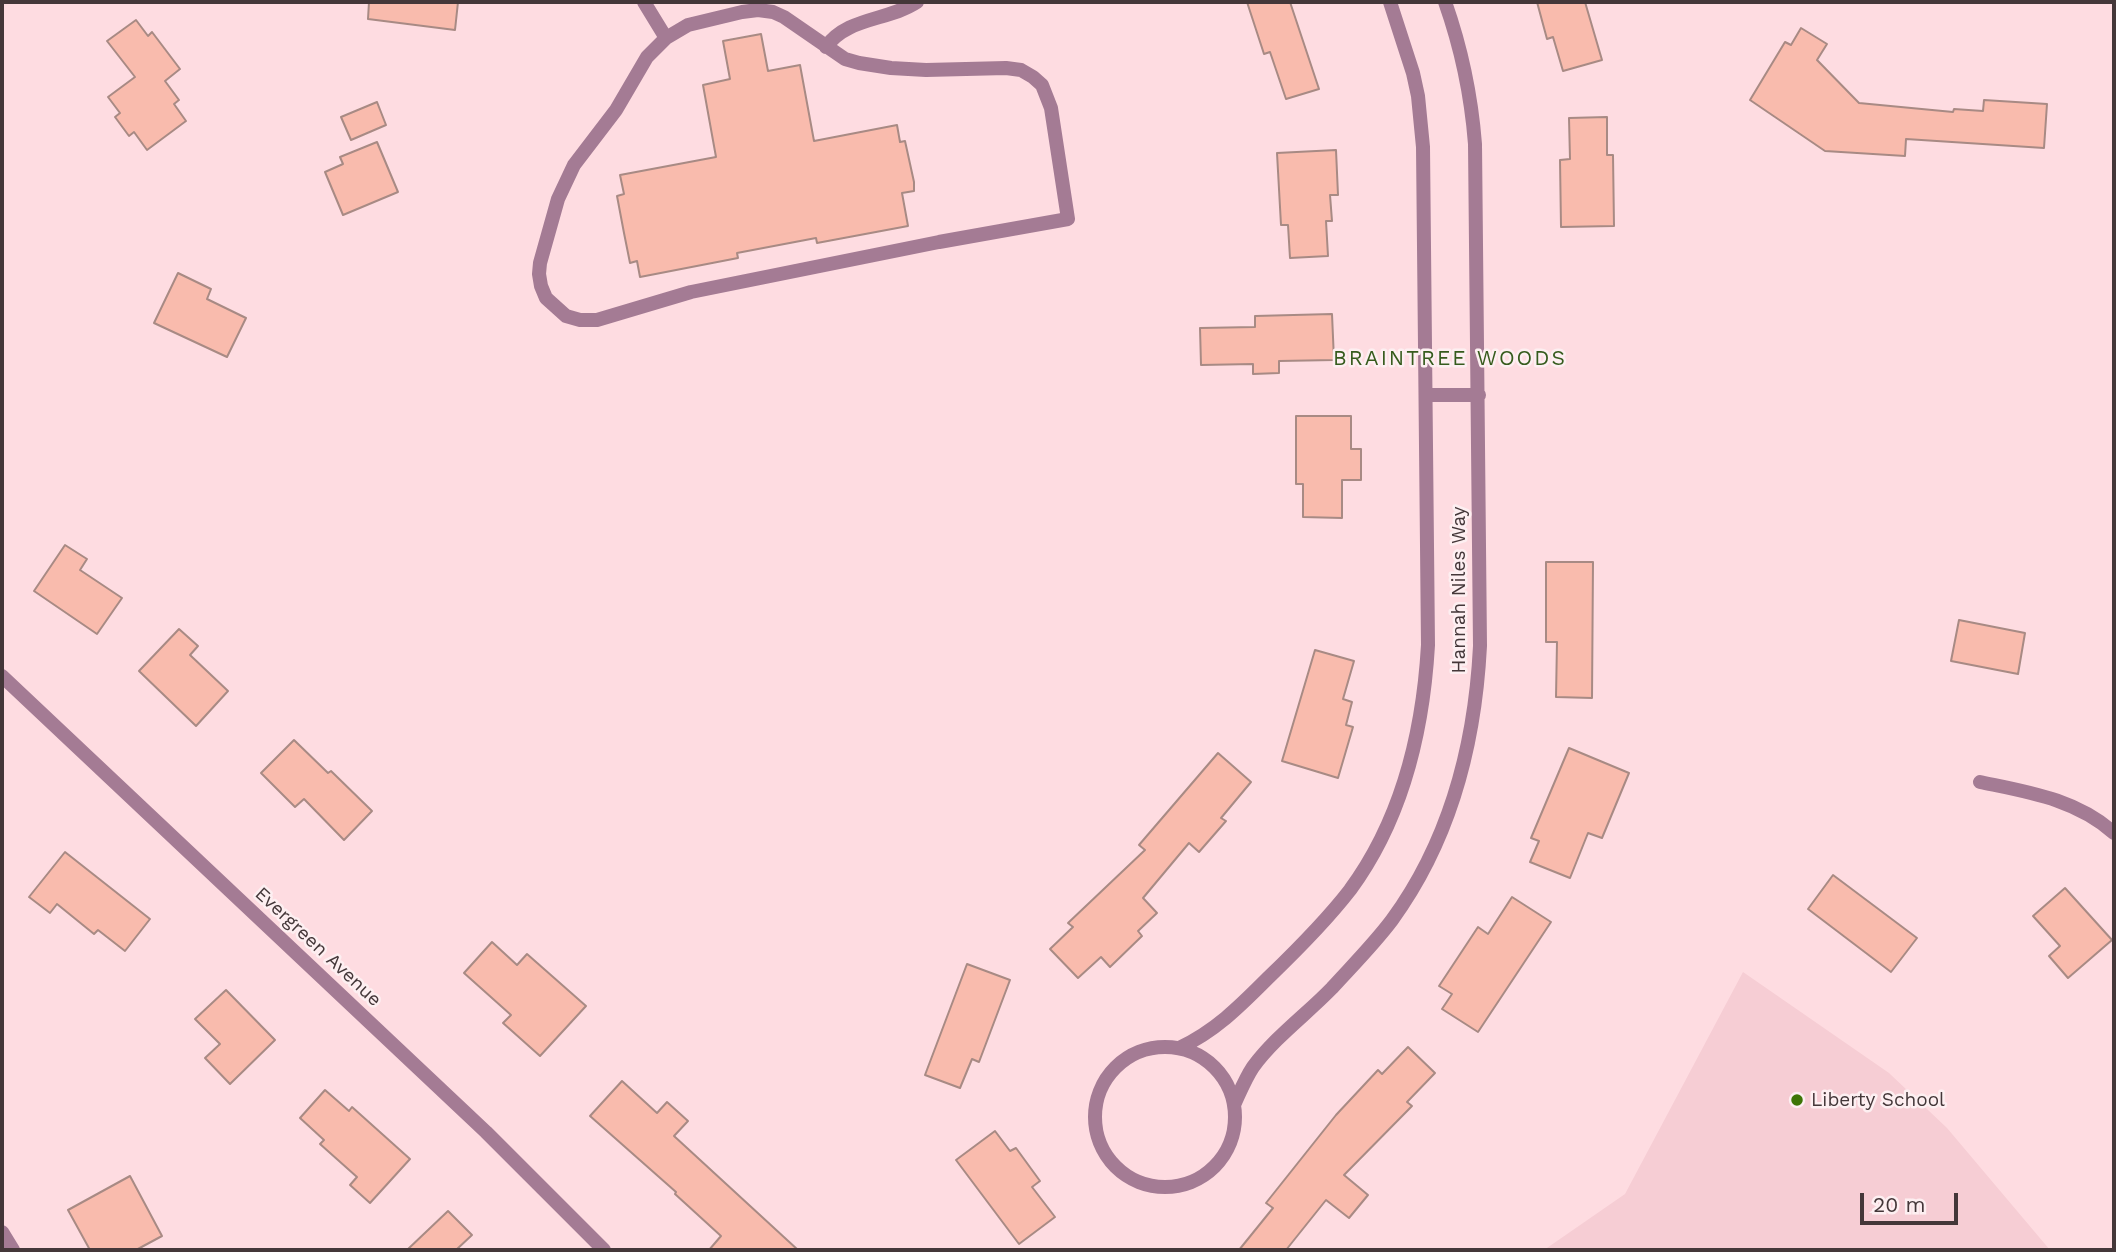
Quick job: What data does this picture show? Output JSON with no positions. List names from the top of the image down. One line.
{"streets":{"street":["Hannah Niles Way","Evergreen Avenue"]},"districts":["BRAINTREE WOODS"],"places":["Liberty School"],"scale_bar":"20 m"}
